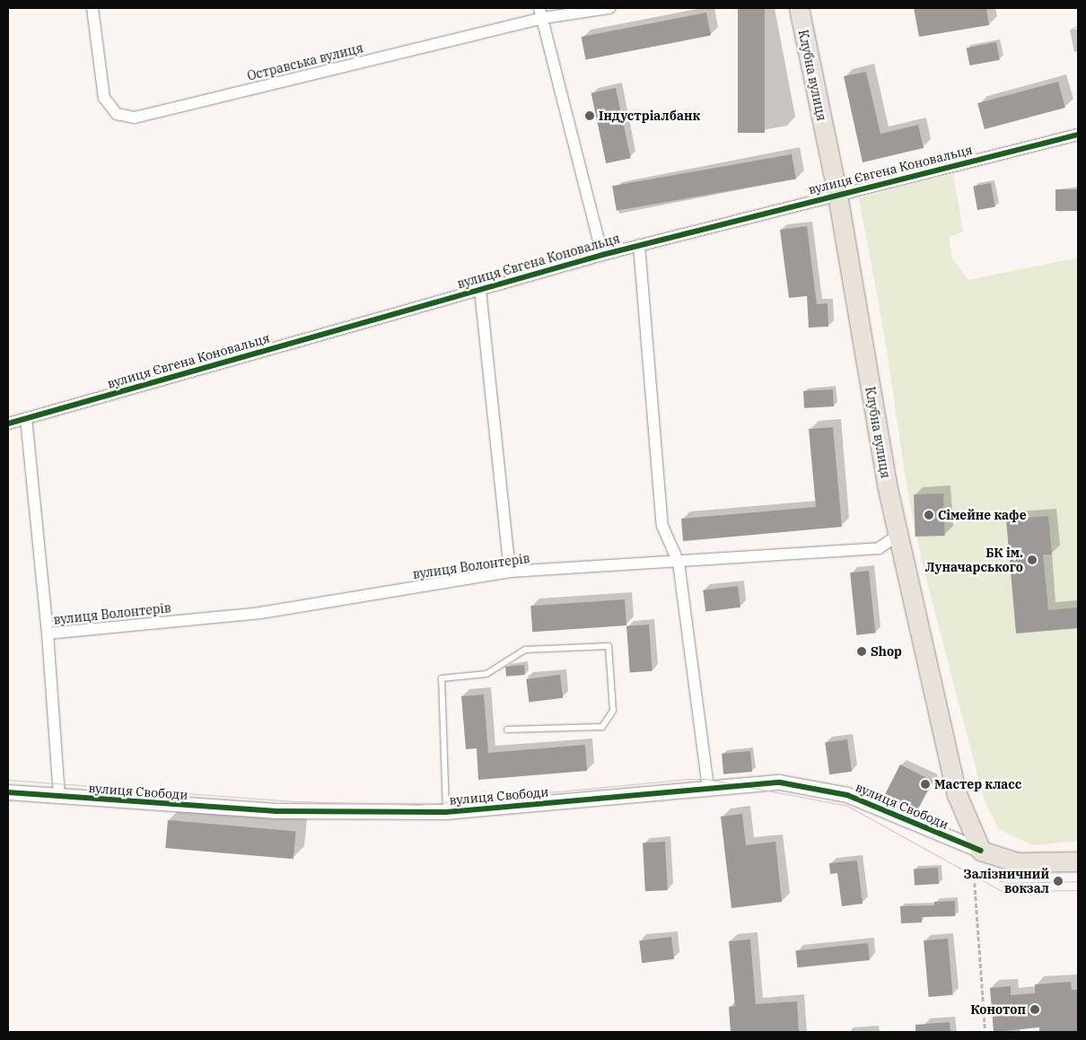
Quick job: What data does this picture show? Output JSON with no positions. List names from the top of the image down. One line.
{"streets":{"main road":["Клубна вулиця","вулиця Свободи"],"street":["Остравська вулиця","вулиця Євгена Коновальця","вулиця Волонтерів"]},"crossings":[["Клубна вулиця","вулиця Євгена Коновальця"],["Клубна вулиця","вулиця Волонтерів"],["Клубна вулиця","вулиця Свободи"],["вулиця Євгена Коновальця","вулиця Волонтерів"],["вулиця Волонтерів","вулиця Свободи"]],"places":["Індустріалбанк","Сімейне кафе","БК ім. Луначарського","Shop","Мастер класс","Залізничний вокзал","Конотоп"]}
